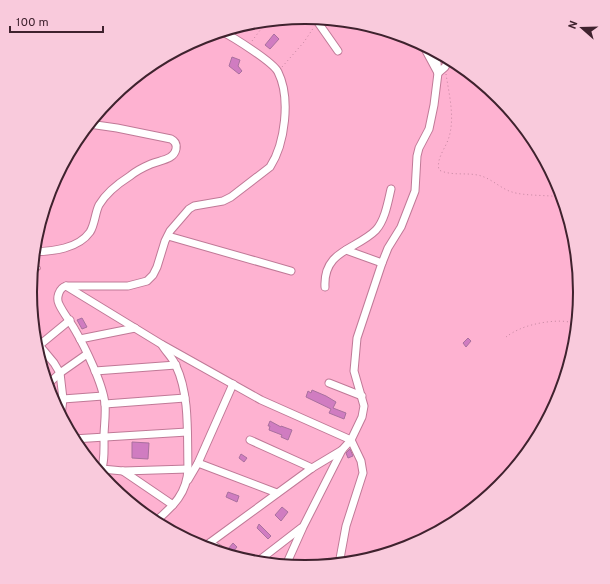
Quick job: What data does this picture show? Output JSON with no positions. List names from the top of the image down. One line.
{"scale_bar":"100 m","north":"left"}
